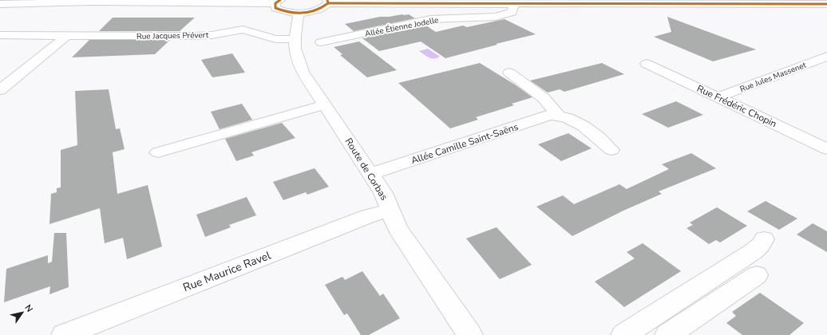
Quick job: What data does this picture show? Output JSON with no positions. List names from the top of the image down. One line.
{"streets":{"street":["Allée Étienne Jodelle","Rue Jacques Prévert","Rue Jules Massenet","Rue Frédéric Chopin","Allée Camille Saint-Saëns","Route de Corbas","Rue Maurice Ravel"]},"crossings":[["Rue Jacques Prévert","Route de Corbas"],["Rue Jules Massenet","Rue Frédéric Chopin"],["Allée Camille Saint-Saëns","Route de Corbas"],["Route de Corbas","Rue Maurice Ravel"]],"north":"top right"}
